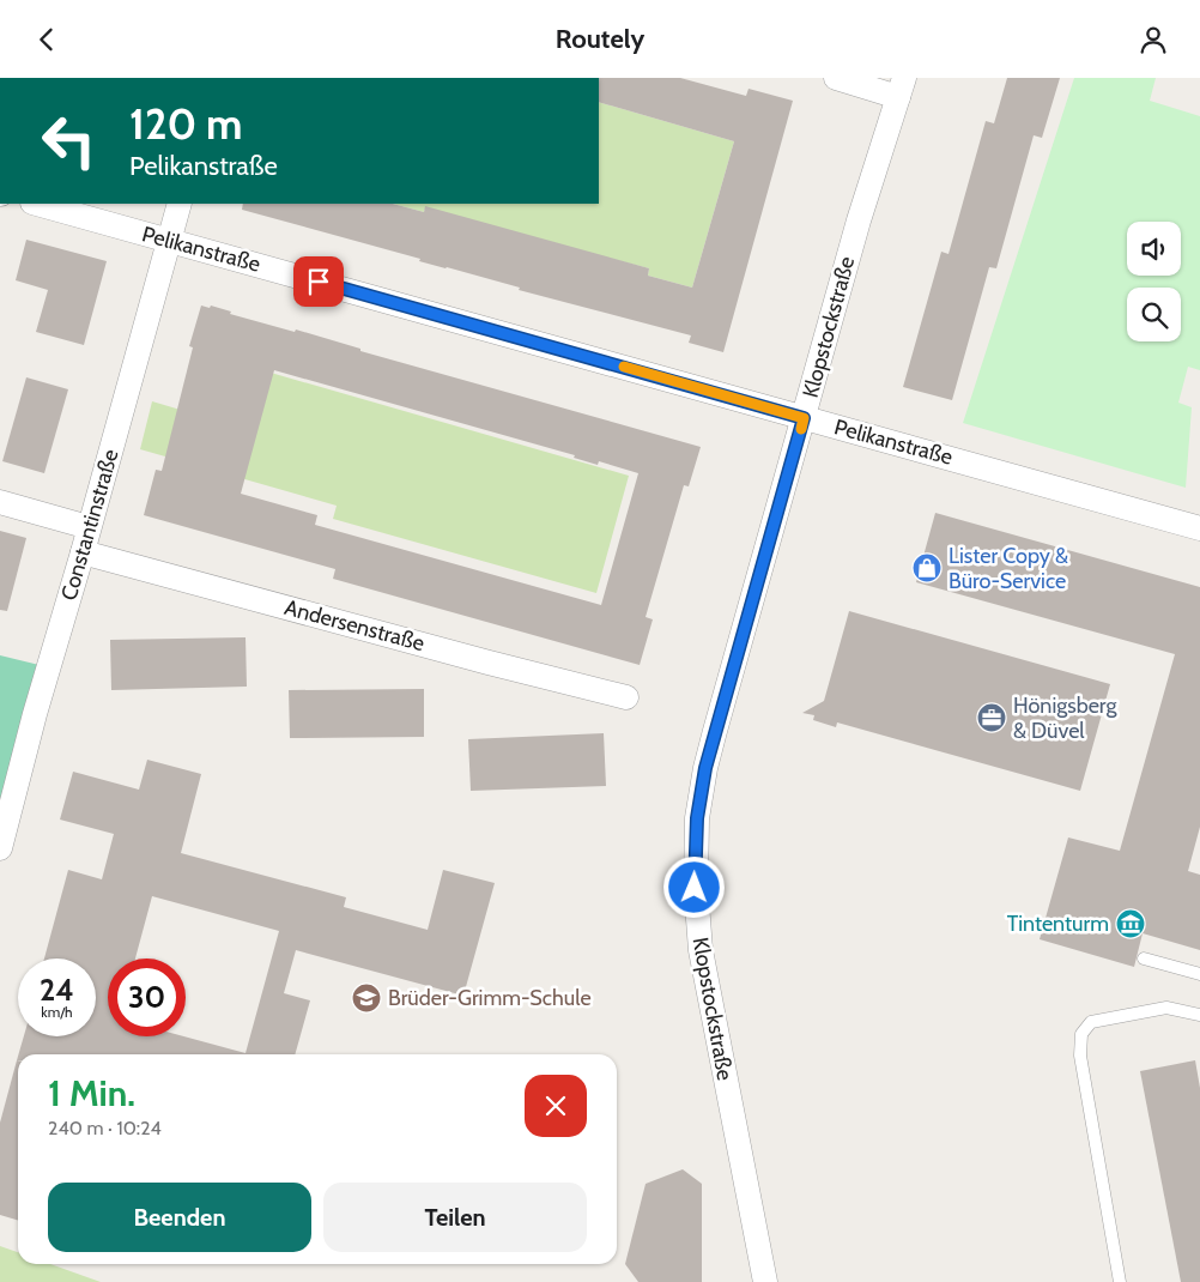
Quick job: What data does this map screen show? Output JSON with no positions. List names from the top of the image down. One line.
{"streets":{"street":["Pelikanstraße","Klopstockstraße","Constantinstraße","Andersenstraße"]},"crossings":[["Pelikanstraße","Klopstockstraße"],["Pelikanstraße","Constantinstraße"],["Constantinstraße","Andersenstraße"]],"places":{"shop":["Lister Copy & Büro-Service"],"office":["Hönigsberg & Düvel"],"museum":["Tintenturm"],"school or university":["Brüder-Grimm-Schule"]},"page":{"header":"Routely","turn":["120 m","Pelikanstraße"],"speed":"24 km/h","limit":"30","heading":["1 Min.","240 m · 10:24"],"buttons":["Beenden","Teilen"]}}
